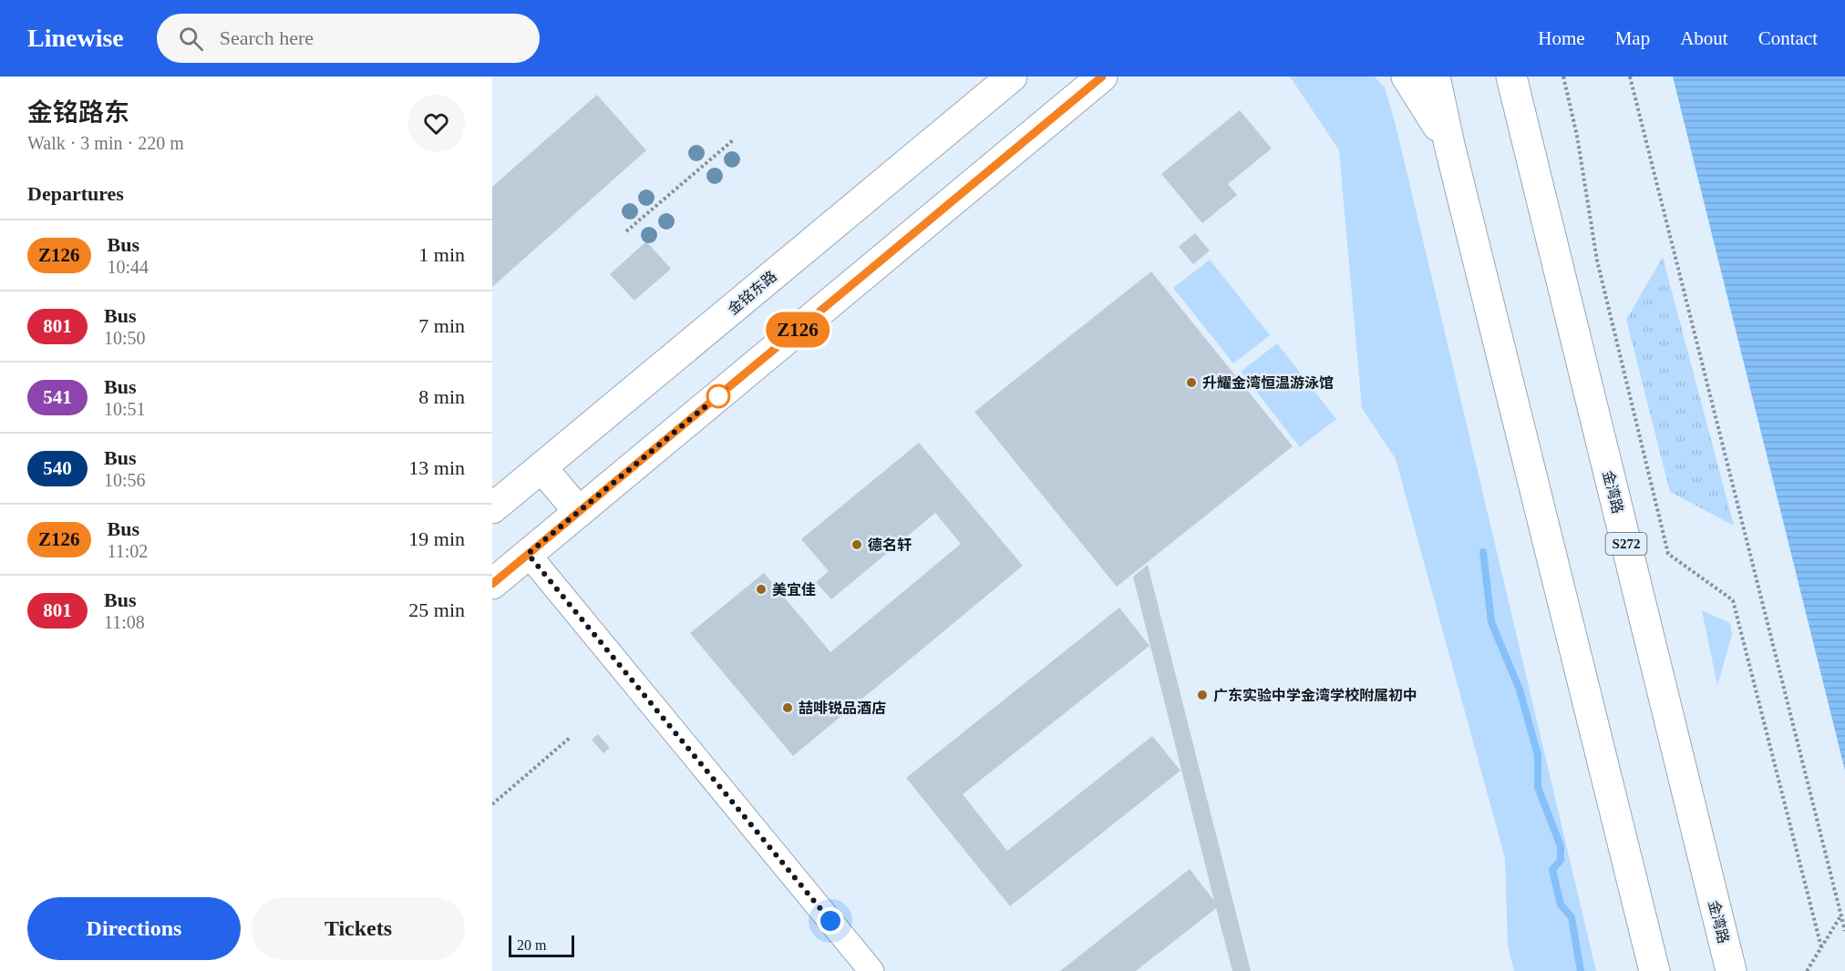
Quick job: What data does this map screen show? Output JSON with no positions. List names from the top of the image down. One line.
{"streets":{"main road":["金铭东路","金湾路","S272"]},"places":["升耀金湾恒温游泳馆","德名轩","美宜佳","广东实验中学金湾学校附属初中","喆啡锐品酒店"],"lines":["bus line Z126"],"scale_bar":"20 m","page":{"header":"Linewise","search":"Search here","nav":["Home","Map","About","Contact"],"heading":[["金铭路东","Walk · 3 min · 220 m"],"Departures"],"on_map":"Z126","list":[{"mark":"Z126","name":"Bus","note":"10:44","value":"1 min"},{"mark":"801","name":"Bus","note":"10:50","value":"7 min"},{"mark":"541","name":"Bus","note":"10:51","value":"8 min"},{"mark":"540","name":"Bus","note":"10:56","value":"13 min"},{"mark":"Z126","name":"Bus","note":"11:02","value":"19 min"},{"mark":"801","name":"Bus","note":"11:08","value":"25 min"}],"buttons":["Directions","Tickets"],"scale":"20 m"}}
